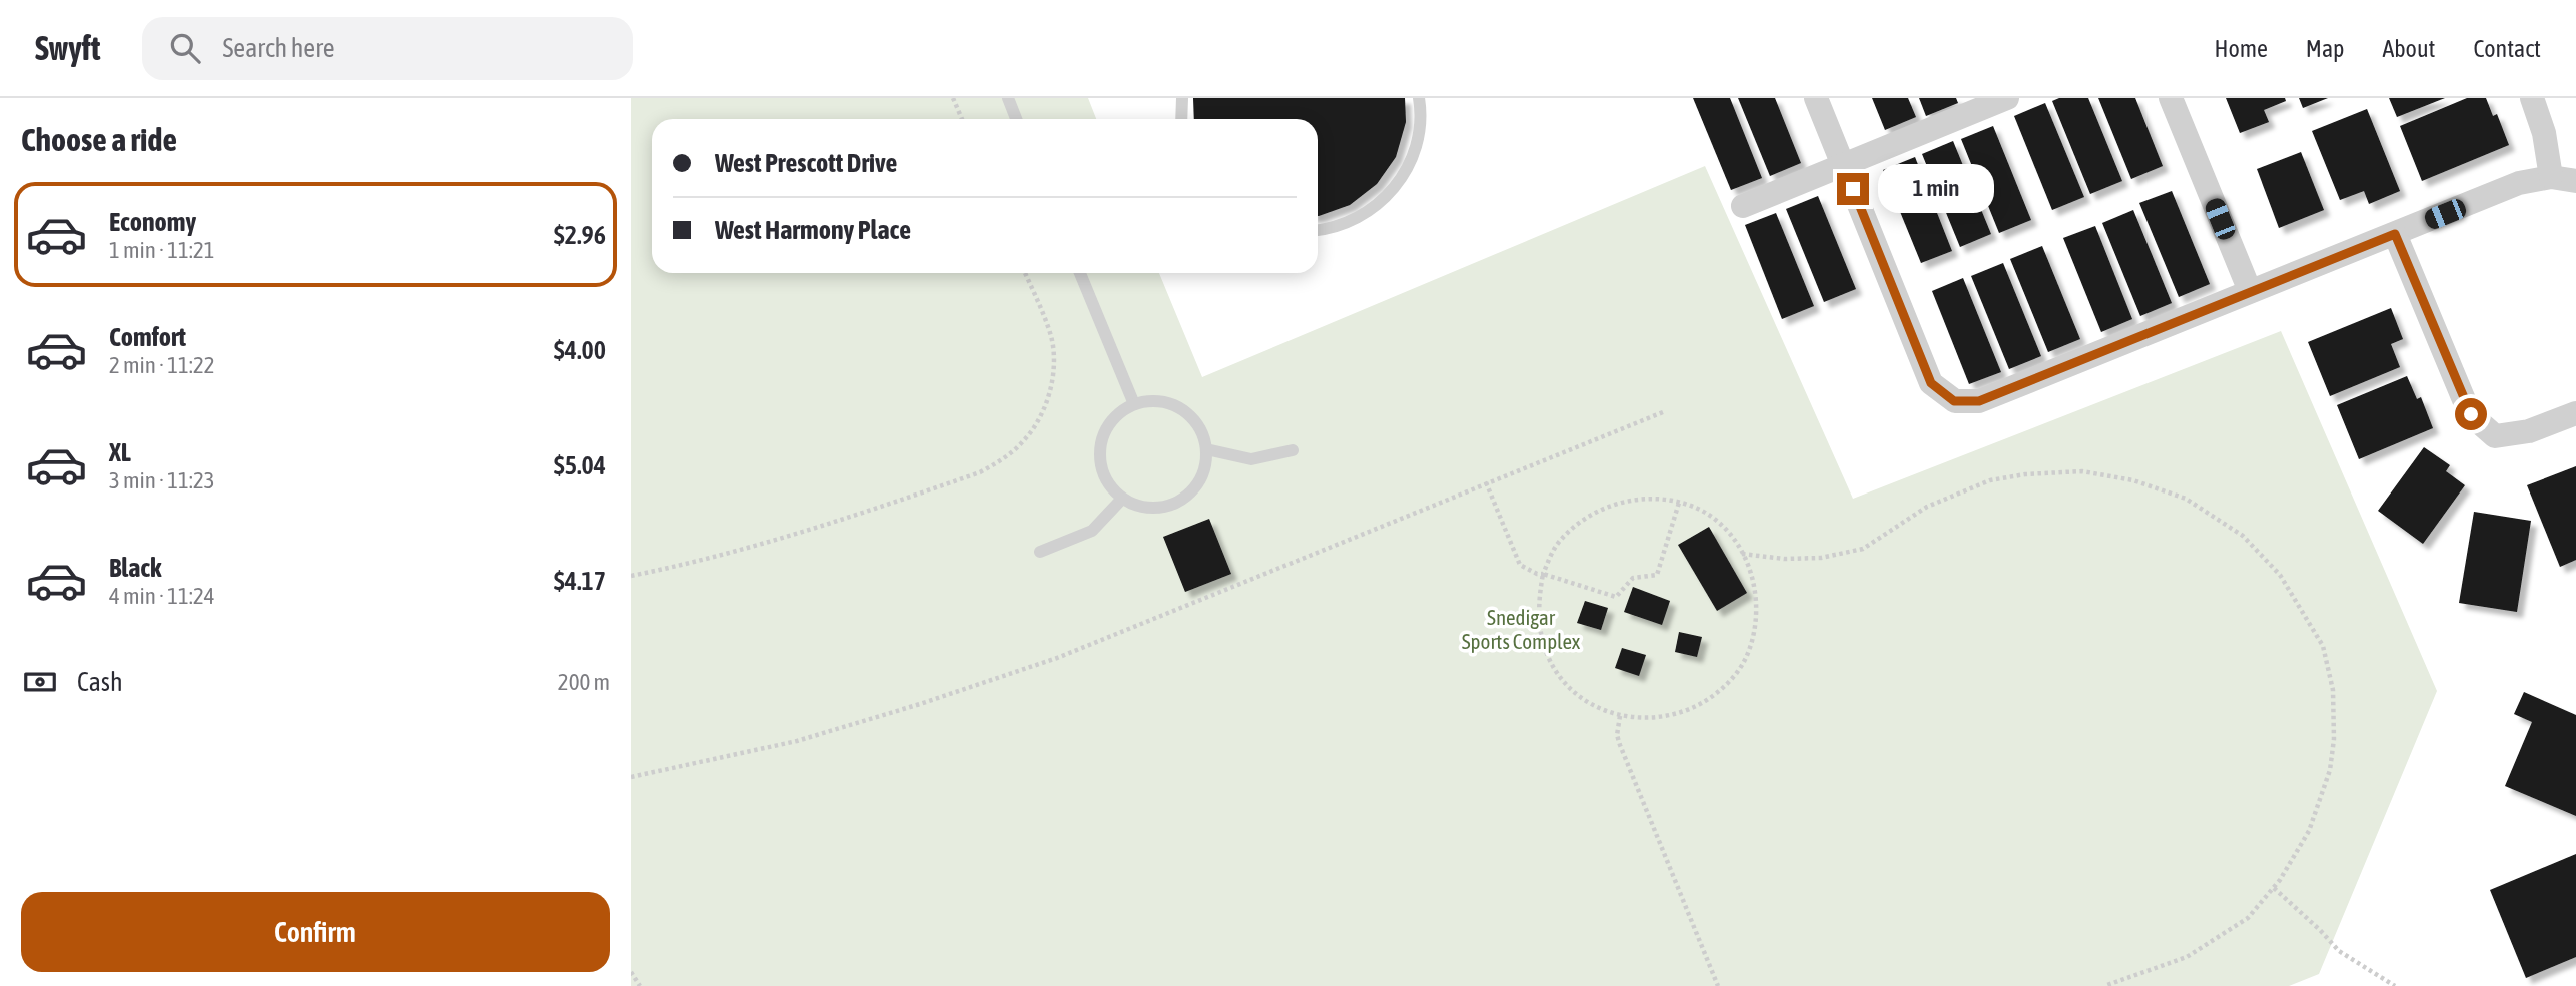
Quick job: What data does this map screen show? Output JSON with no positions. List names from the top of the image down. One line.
{"parks":["Snedigar Sports Complex"],"page":{"header":"Swyft","search":"Search here","nav":["Home","Map","About","Contact"],"heading":"Choose a ride","banner":["West Prescott Drive","West Harmony Place"],"bubble":"1 min","list":[{"name":"Economy","note":"1 min · 11:21","value":"$2.96"},{"name":"Comfort","note":"2 min · 11:22","value":"$4.00"},{"name":"XL","note":"3 min · 11:23","value":"$5.04"},{"name":"Black","note":"4 min · 11:24","value":"$4.17"}],"pay":["Cash","200 m"],"buttons":"Confirm"}}
